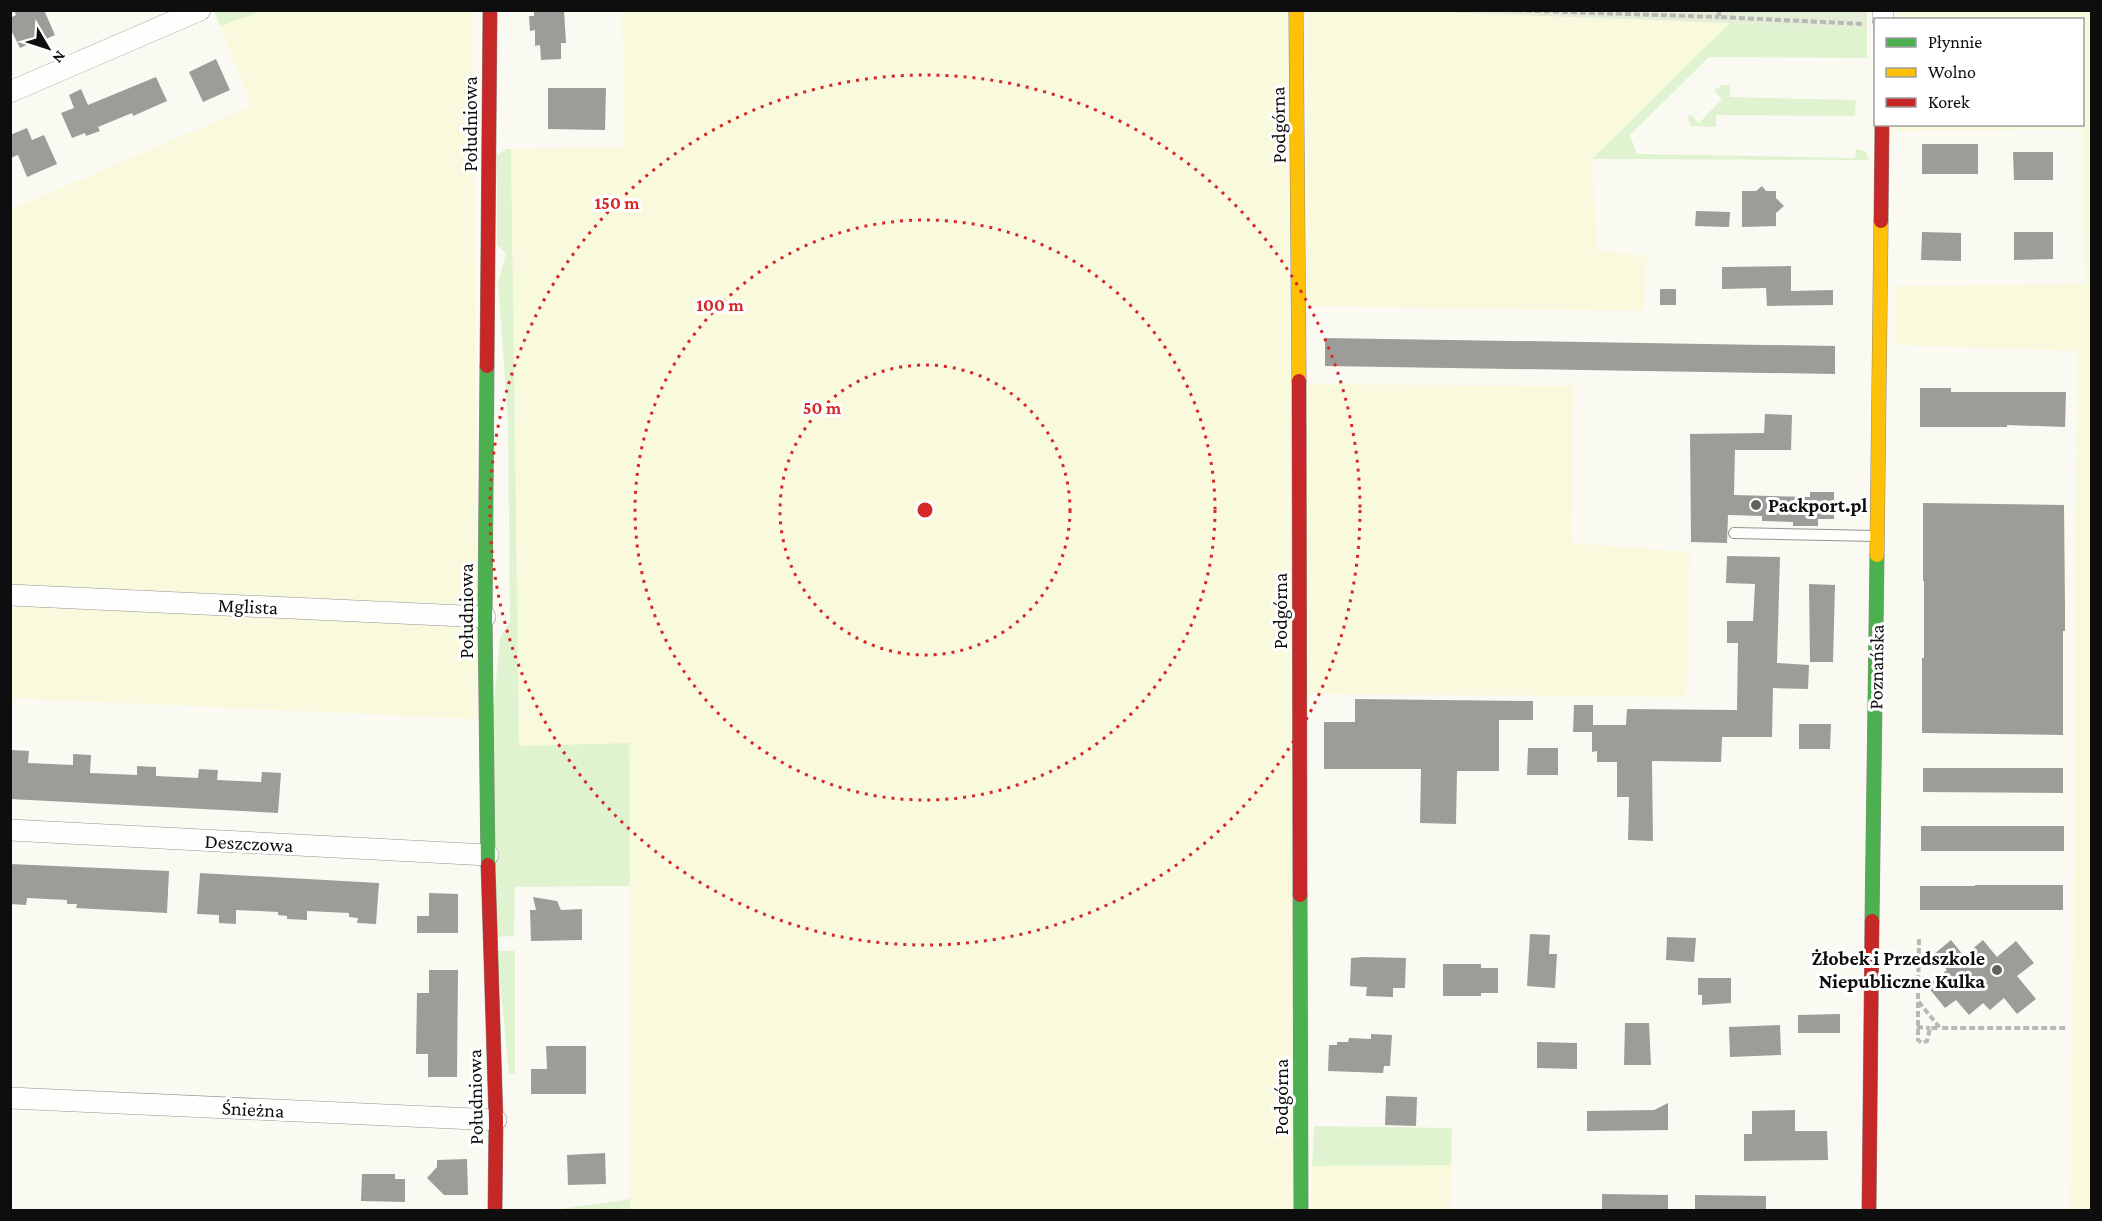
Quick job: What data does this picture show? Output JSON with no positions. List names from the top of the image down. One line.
{"streets":{"street":["Południowa","Podgórna","Mglista","Poznańska","Deszczowa","Śnieżna"]},"crossings":[["Południowa","Mglista"],["Południowa","Deszczowa"],["Południowa","Śnieżna"]],"places":["Packport.pl","Żłobek i Przedszkole Niepubliczne Kulka"],"legend":["Płynnie","Wolno","Korek"],"north":"bottom right","rings":["150 m","100 m","50 m"]}
